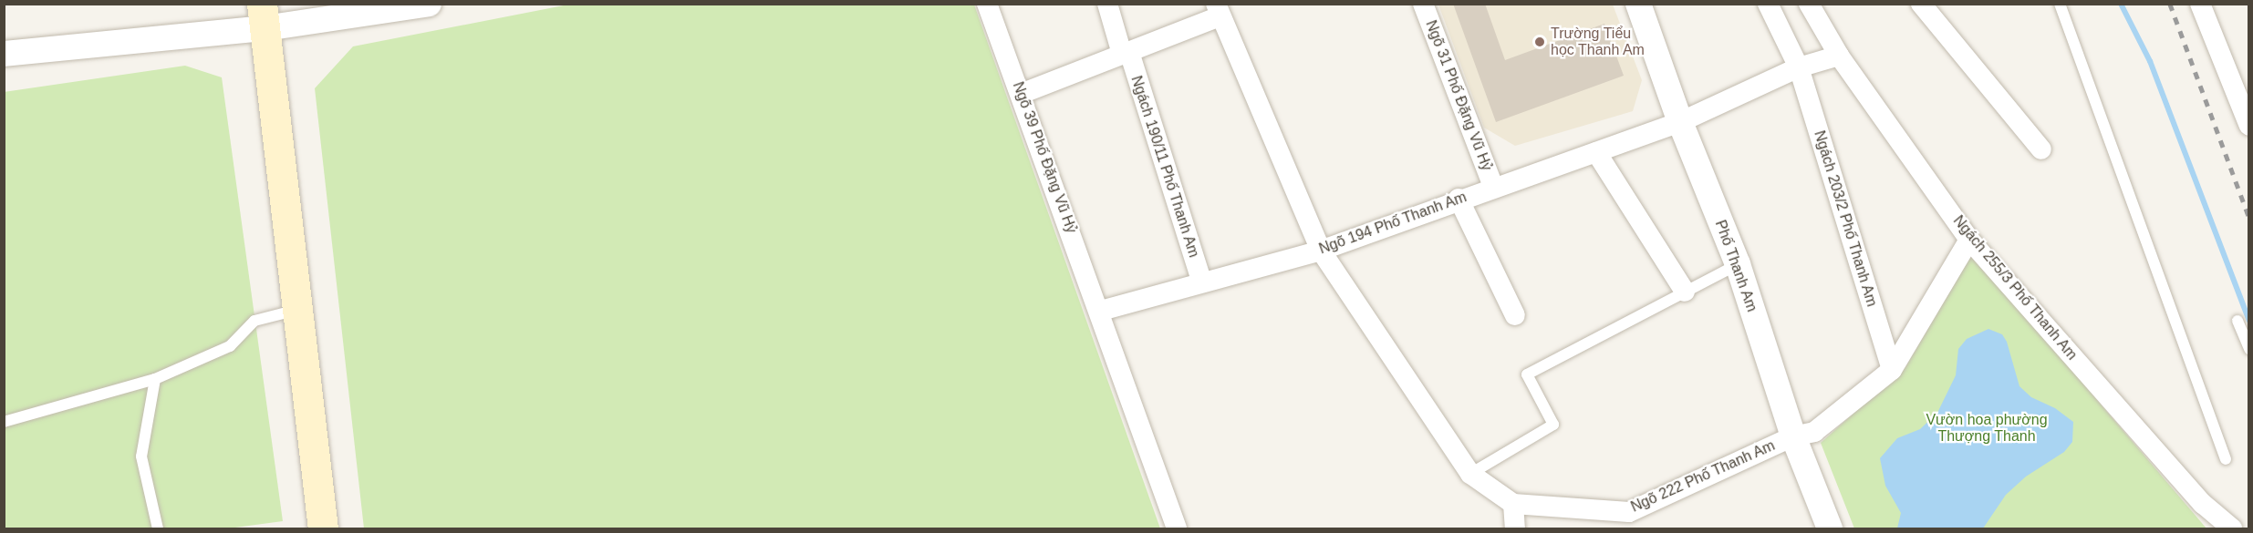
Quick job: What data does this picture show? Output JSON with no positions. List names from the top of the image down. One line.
{"streets":{"street":["Ngõ 31 Phố Đặng Vũ Hỷ","Ngõ 39 Phố Đặng Vũ Hỷ","Ngách 190/11 Phố Thanh Am","Ngách 203/2 Phố Thanh Am","Ngõ 194 Phố Thanh Am","Phố Thanh Am","Ngách 255/3 Phố Thanh Am","Ngõ 222 Phố Thanh Am"]},"crossings":[["Ngõ 31 Phố Đặng Vũ Hỷ","Ngõ 194 Phố Thanh Am"],["Ngõ 39 Phố Đặng Vũ Hỷ","Ngõ 194 Phố Thanh Am"],["Ngách 190/11 Phố Thanh Am","Ngõ 194 Phố Thanh Am"],["Ngách 203/2 Phố Thanh Am","Ngõ 194 Phố Thanh Am"],["Ngách 203/2 Phố Thanh Am","Ngõ 222 Phố Thanh Am"],["Ngõ 194 Phố Thanh Am","Phố Thanh Am"],["Ngõ 194 Phố Thanh Am","Ngách 255/3 Phố Thanh Am"],["Phố Thanh Am","Ngõ 222 Phố Thanh Am"]],"parks":["Vườn hoa phường Thượng Thanh"],"places":["Trường Tiểu học Thanh Am"]}
